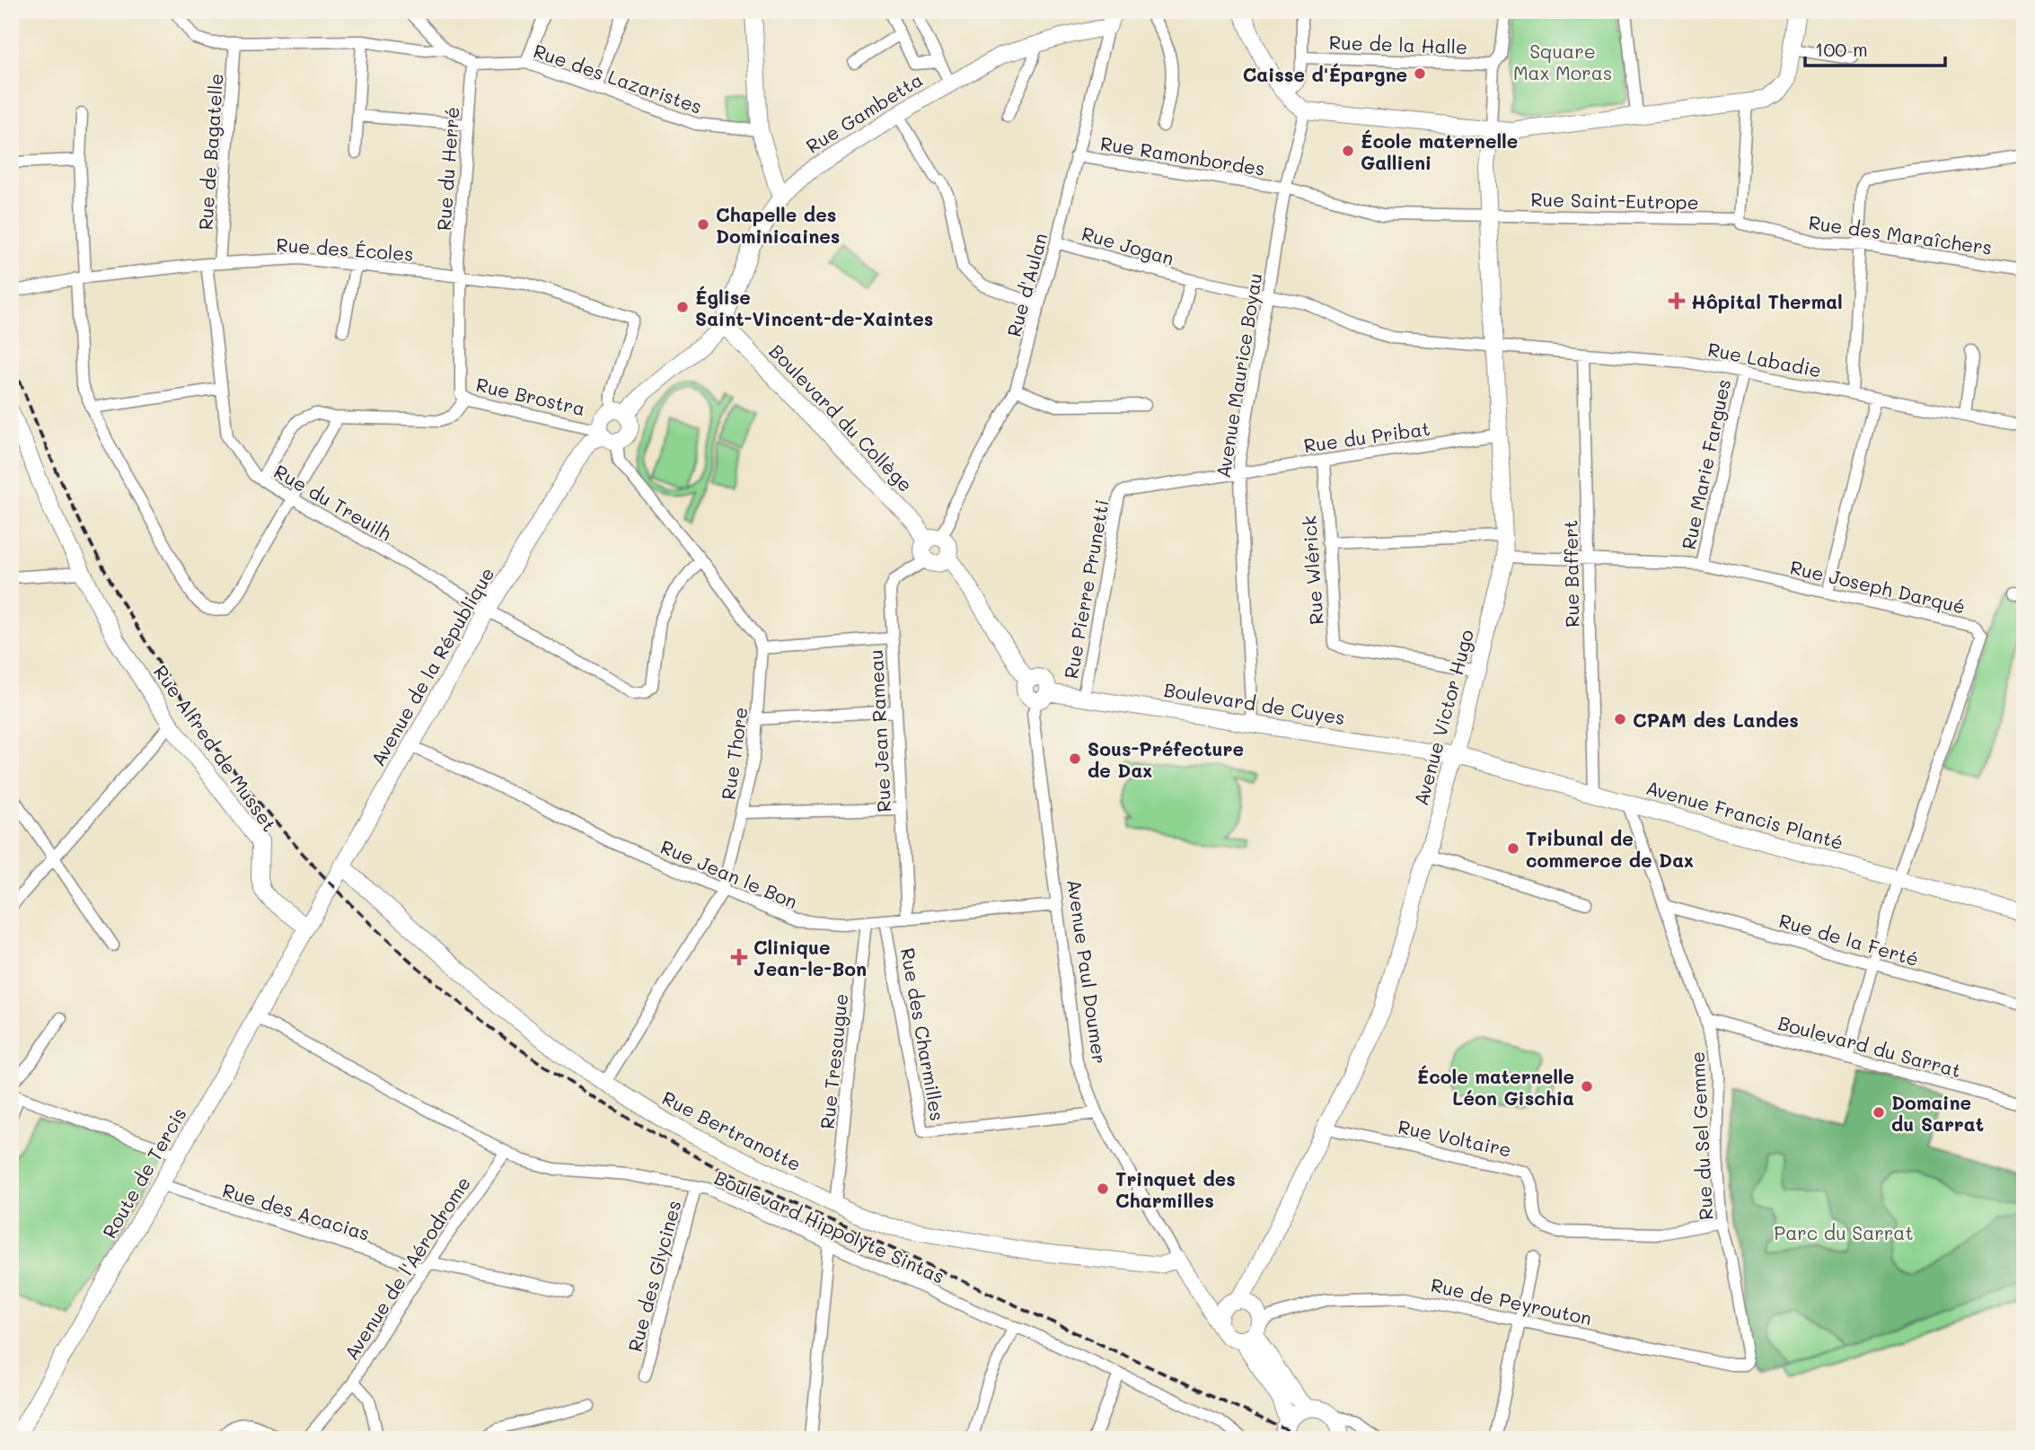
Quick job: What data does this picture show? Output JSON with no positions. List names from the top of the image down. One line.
{"streets":{"main road":["Rue Gambetta","Boulevard du Collège","Avenue de la République","Boulevard de Cuyes","Avenue Victor Hugo","Rue Alfred de Musset","Avenue Francis Planté","Avenue Paul Doumer","Rue Bertranotte","Route de Tercis"],"street":["Rue de la Halle","Rue des Lazaristes","Rue de Bagatelle","Rue Ramonbordes","Rue du Herré","Rue Saint-Eutrope","Rue des Maraîchers","Rue Jogan","Rue des Écoles","Rue d'Aulan","Rue Labadie","Avenue Maurice Boyau","Rue Brostra","Rue du Pribat","Rue Marie Fargues","Rue du Treuilh","Rue Wlérick","Rue Baffert","Rue Joseph Darqué","Rue Pierre Prunetti","Rue Jean Rameau","Rue Thore","Rue Jean le Bon","Rue de la Ferté","Rue des Charmilles","Boulevard du Sarrat","Rue Tresaugue","Rue du Sel Gemme","Rue Voltaire","Rue des Acacias","Boulevard Hippolyte Sintas","Avenue de l'Aérodrome","Rue des Glycines","Rue de Peyrouton"]},"crossings":[["Rue des Lazaristes","Rue du Herré"],["Rue Gambetta","Rue d'Aulan"],["Rue Gambetta","Boulevard du Collège"],["Rue de Bagatelle","Rue des Écoles"],["Rue de Bagatelle","Rue du Treuilh"],["Rue Ramonbordes","Rue Saint-Eutrope"],["Rue Ramonbordes","Rue d'Aulan"],["Rue Ramonbordes","Avenue Maurice Boyau"],["Rue Ramonbordes","Avenue Victor Hugo"],["Rue du Herré","Rue des Écoles"],["Rue du Herré","Rue Brostra"],["Rue Saint-Eutrope","Rue des Maraîchers"],["Rue Saint-Eutrope","Avenue Victor Hugo"],["Rue Jogan","Rue d'Aulan"],["Rue Jogan","Rue Labadie"],["Rue Jogan","Avenue Maurice Boyau"],["Rue Jogan","Avenue Victor Hugo"],["Rue des Écoles","Rue Brostra"],["Rue des Écoles","Rue du Treuilh"],["Rue d'Aulan","Boulevard du Collège"],["Rue d'Aulan","Rue Jean Rameau"],["Rue Labadie","Rue Marie Fargues"],["Rue Labadie","Rue Baffert"],["Rue Labadie","Avenue Victor Hugo"],["Avenue Maurice Boyau","Rue du Pribat"],["Avenue Maurice Boyau","Rue Pierre Prunetti"],["Avenue Maurice Boyau","Boulevard de Cuyes"],["Rue Brostra","Avenue de la République"],["Boulevard du Collège","Rue Jean Rameau"],["Rue du Pribat","Rue Wlérick"],["Rue du Pribat","Rue Pierre Prunetti"],["Rue du Pribat","Avenue Victor Hugo"],["Rue Marie Fargues","Rue Joseph Darqué"],["Rue du Treuilh","Avenue de la République"],["Rue Wlérick","Avenue Victor Hugo"],["Rue Baffert","Rue Joseph Darqué"],["Rue Baffert","Avenue Francis Planté"],["Rue Joseph Darqué","Avenue Victor Hugo"],["Rue Joseph Darqué","Avenue Francis Planté"],["Rue Pierre Prunetti","Boulevard de Cuyes"],["Avenue de la République","Rue Alfred de Musset"],["Avenue de la République","Rue Jean le Bon"],["Avenue de la République","Rue Bertranotte"],["Avenue de la République","Route de Tercis"],["Boulevard de Cuyes","Avenue Victor Hugo"],["Boulevard de Cuyes","Avenue Francis Planté"],["Boulevard de Cuyes","Avenue Paul Doumer"],["Avenue Victor Hugo","Avenue Francis Planté"],["Avenue Victor Hugo","Rue Voltaire"],["Avenue Victor Hugo","Rue de Peyrouton"],["Rue Jean Rameau","Rue Jean le Bon"],["Rue Alfred de Musset","Route de Tercis"],["Rue Thore","Rue Jean le Bon"],["Rue Thore","Rue Bertranotte"],["Avenue Francis Planté","Rue du Sel Gemme"],["Rue Jean le Bon","Avenue Paul Doumer"],["Rue Jean le Bon","Rue des Charmilles"],["Rue Jean le Bon","Rue Tresaugue"],["Rue de la Ferté","Rue du Sel Gemme"],["Avenue Paul Doumer","Rue des Charmilles"],["Avenue Paul Doumer","Rue Bertranotte"],["Boulevard du Sarrat","Rue du Sel Gemme"],["Rue Tresaugue","Rue Bertranotte"],["Rue du Sel Gemme","Rue Voltaire"],["Rue du Sel Gemme","Rue de Peyrouton"],["Route de Tercis","Rue des Acacias"],["Route de Tercis","Boulevard Hippolyte Sintas"],["Rue des Acacias","Avenue de l'Aérodrome"],["Boulevard Hippolyte Sintas","Avenue de l'Aérodrome"],["Boulevard Hippolyte Sintas","Rue des Glycines"]],"parks":["Square Max Moras","Parc du Sarrat"],"places":{"other":["Caisse d'Épargne","École maternelle Gallieni","Chapelle des Dominicaines","Église Saint-Vincent-de-Xaintes","CPAM des Landes","Sous-Préfecture de Dax","Tribunal de commerce de Dax","École maternelle Léon Gischia","Domaine du Sarrat","Trinquet des Charmilles"],"health":["Hôpital Thermal","Clinique Jean-le-Bon"]},"scale_bar":"100 m"}
